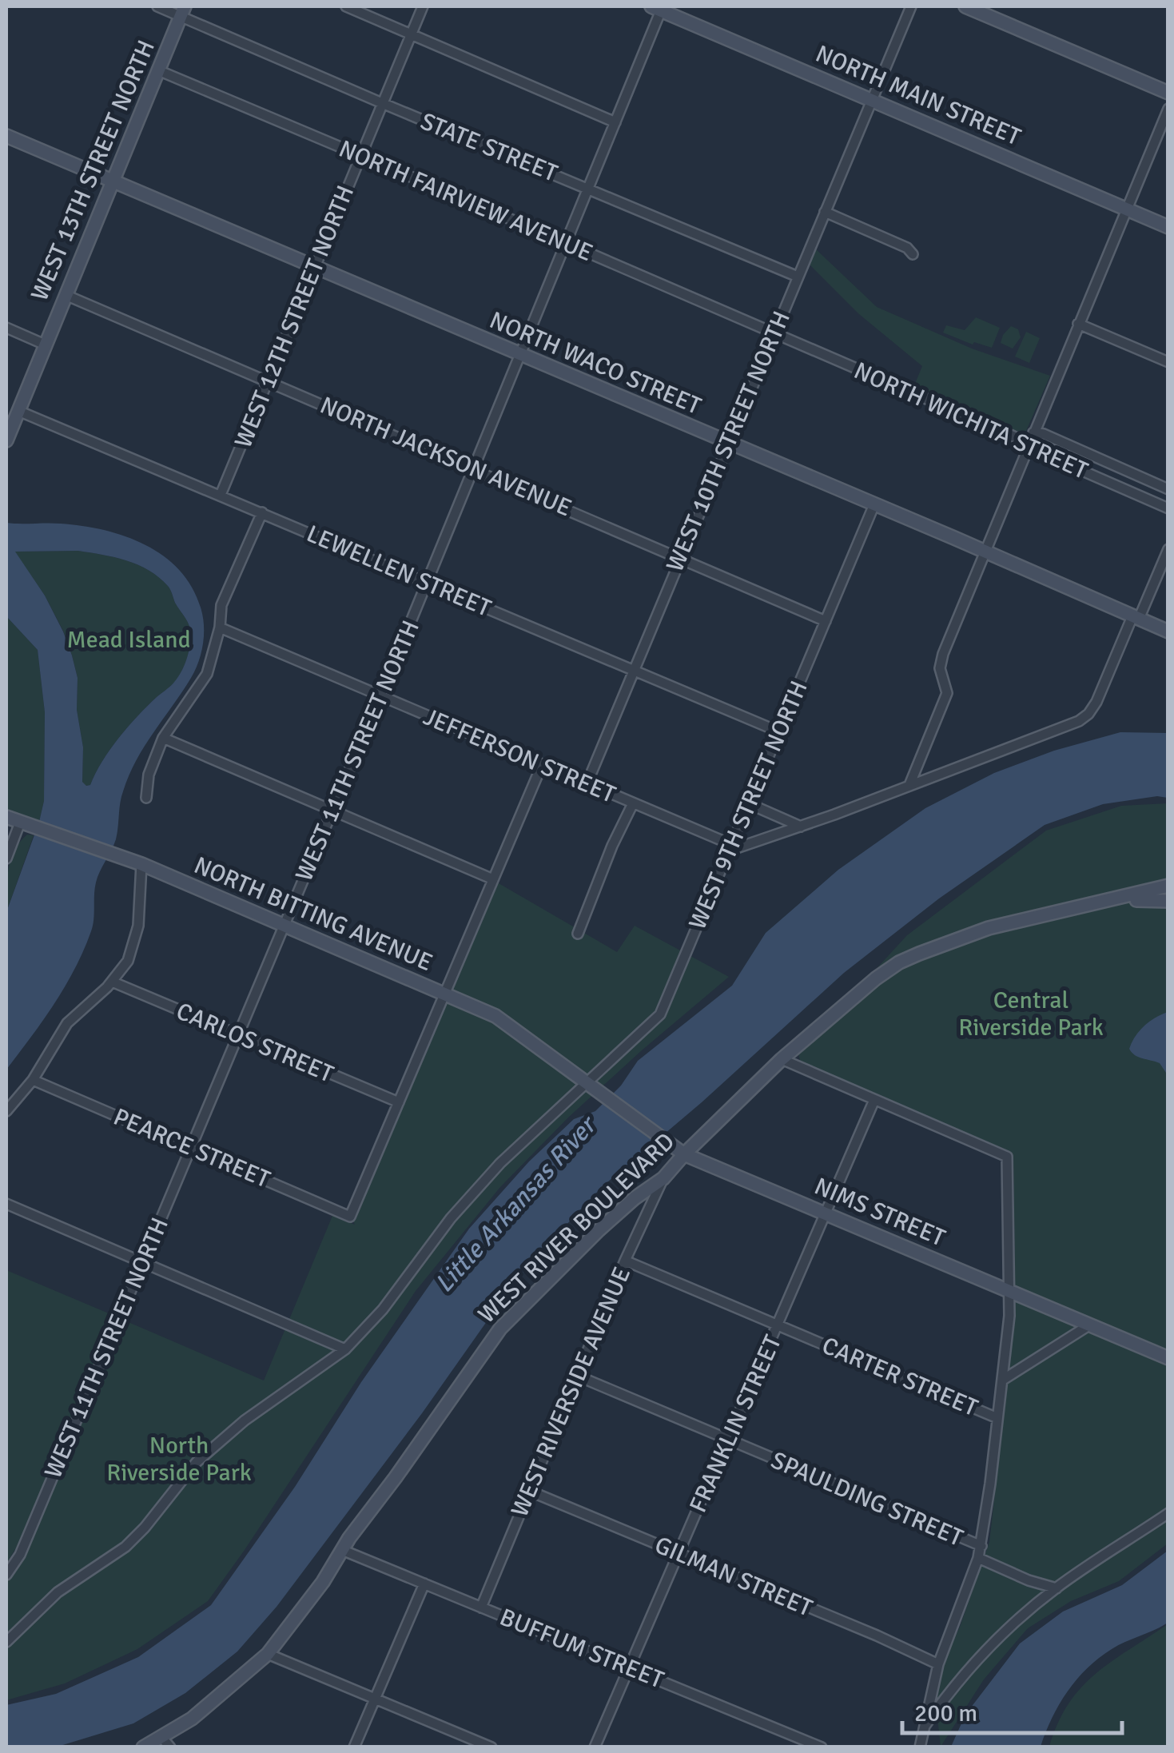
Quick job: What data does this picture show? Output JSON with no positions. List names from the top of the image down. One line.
{"streets":{"street":["NORTH MAIN STREET","STATE STREET","WEST 13TH STREET NORTH","NORTH FAIRVIEW AVENUE","WEST 12TH STREET NORTH","NORTH WACO STREET","NORTH WICHITA STREET","WEST 10TH STREET NORTH","NORTH JACKSON AVENUE","LEWELLEN STREET","WEST 11TH STREET NORTH","JEFFERSON STREET","WEST 9TH STREET NORTH","NORTH BITTING AVENUE","CARLOS STREET","PEARCE STREET","NIMS STREET","WEST RIVER BOULEVARD","CARTER STREET","WEST RIVERSIDE AVENUE","FRANKLIN STREET","SPAULDING STREET","GILMAN STREET","BUFFUM STREET"]},"crossings":[["NORTH MAIN STREET","WEST 10TH STREET NORTH"],["NORTH MAIN STREET","WEST 11TH STREET NORTH"],["STATE STREET","WEST 13TH STREET NORTH"],["STATE STREET","WEST 12TH STREET NORTH"],["STATE STREET","WEST 10TH STREET NORTH"],["STATE STREET","WEST 11TH STREET NORTH"],["WEST 13TH STREET NORTH","NORTH FAIRVIEW AVENUE"],["WEST 13TH STREET NORTH","NORTH WACO STREET"],["WEST 13TH STREET NORTH","NORTH JACKSON AVENUE"],["WEST 13TH STREET NORTH","LEWELLEN STREET"],["NORTH FAIRVIEW AVENUE","WEST 12TH STREET NORTH"],["NORTH FAIRVIEW AVENUE","NORTH WICHITA STREET"],["NORTH FAIRVIEW AVENUE","WEST 10TH STREET NORTH"],["NORTH FAIRVIEW AVENUE","WEST 11TH STREET NORTH"],["WEST 12TH STREET NORTH","NORTH WACO STREET"],["WEST 12TH STREET NORTH","NORTH JACKSON AVENUE"],["WEST 12TH STREET NORTH","LEWELLEN STREET"],["NORTH WACO STREET","WEST 10TH STREET NORTH"],["NORTH WACO STREET","WEST 11TH STREET NORTH"],["NORTH WACO STREET","WEST 9TH STREET NORTH"],["NORTH WICHITA STREET","WEST 10TH STREET NORTH"],["WEST 10TH STREET NORTH","NORTH JACKSON AVENUE"],["WEST 10TH STREET NORTH","LEWELLEN STREET"],["WEST 10TH STREET NORTH","JEFFERSON STREET"],["NORTH JACKSON AVENUE","WEST 11TH STREET NORTH"],["NORTH JACKSON AVENUE","WEST 9TH STREET NORTH"],["LEWELLEN STREET","WEST 11TH STREET NORTH"],["LEWELLEN STREET","WEST 9TH STREET NORTH"],["WEST 11TH STREET NORTH","JEFFERSON STREET"],["WEST 11TH STREET NORTH","NORTH BITTING AVENUE"],["WEST 11TH STREET NORTH","CARLOS STREET"],["WEST 11TH STREET NORTH","PEARCE STREET"],["JEFFERSON STREET","WEST 9TH STREET NORTH"],["WEST 9TH STREET NORTH","NORTH BITTING AVENUE"],["WEST 9TH STREET NORTH","NIMS STREET"],["NORTH BITTING AVENUE","NIMS STREET"],["CARLOS STREET","PEARCE STREET"],["NIMS STREET","WEST RIVER BOULEVARD"],["NIMS STREET","FRANKLIN STREET"],["WEST RIVER BOULEVARD","WEST RIVERSIDE AVENUE"],["WEST RIVER BOULEVARD","BUFFUM STREET"],["CARTER STREET","WEST RIVERSIDE AVENUE"],["CARTER STREET","FRANKLIN STREET"],["WEST RIVERSIDE AVENUE","SPAULDING STREET"],["WEST RIVERSIDE AVENUE","GILMAN STREET"],["WEST RIVERSIDE AVENUE","BUFFUM STREET"],["FRANKLIN STREET","SPAULDING STREET"],["FRANKLIN STREET","GILMAN STREET"],["FRANKLIN STREET","BUFFUM STREET"]],"water":["Little Arkansas River"],"parks":["Mead Island","Central Riverside Park","North Riverside Park"],"scale_bar":"200 m"}
